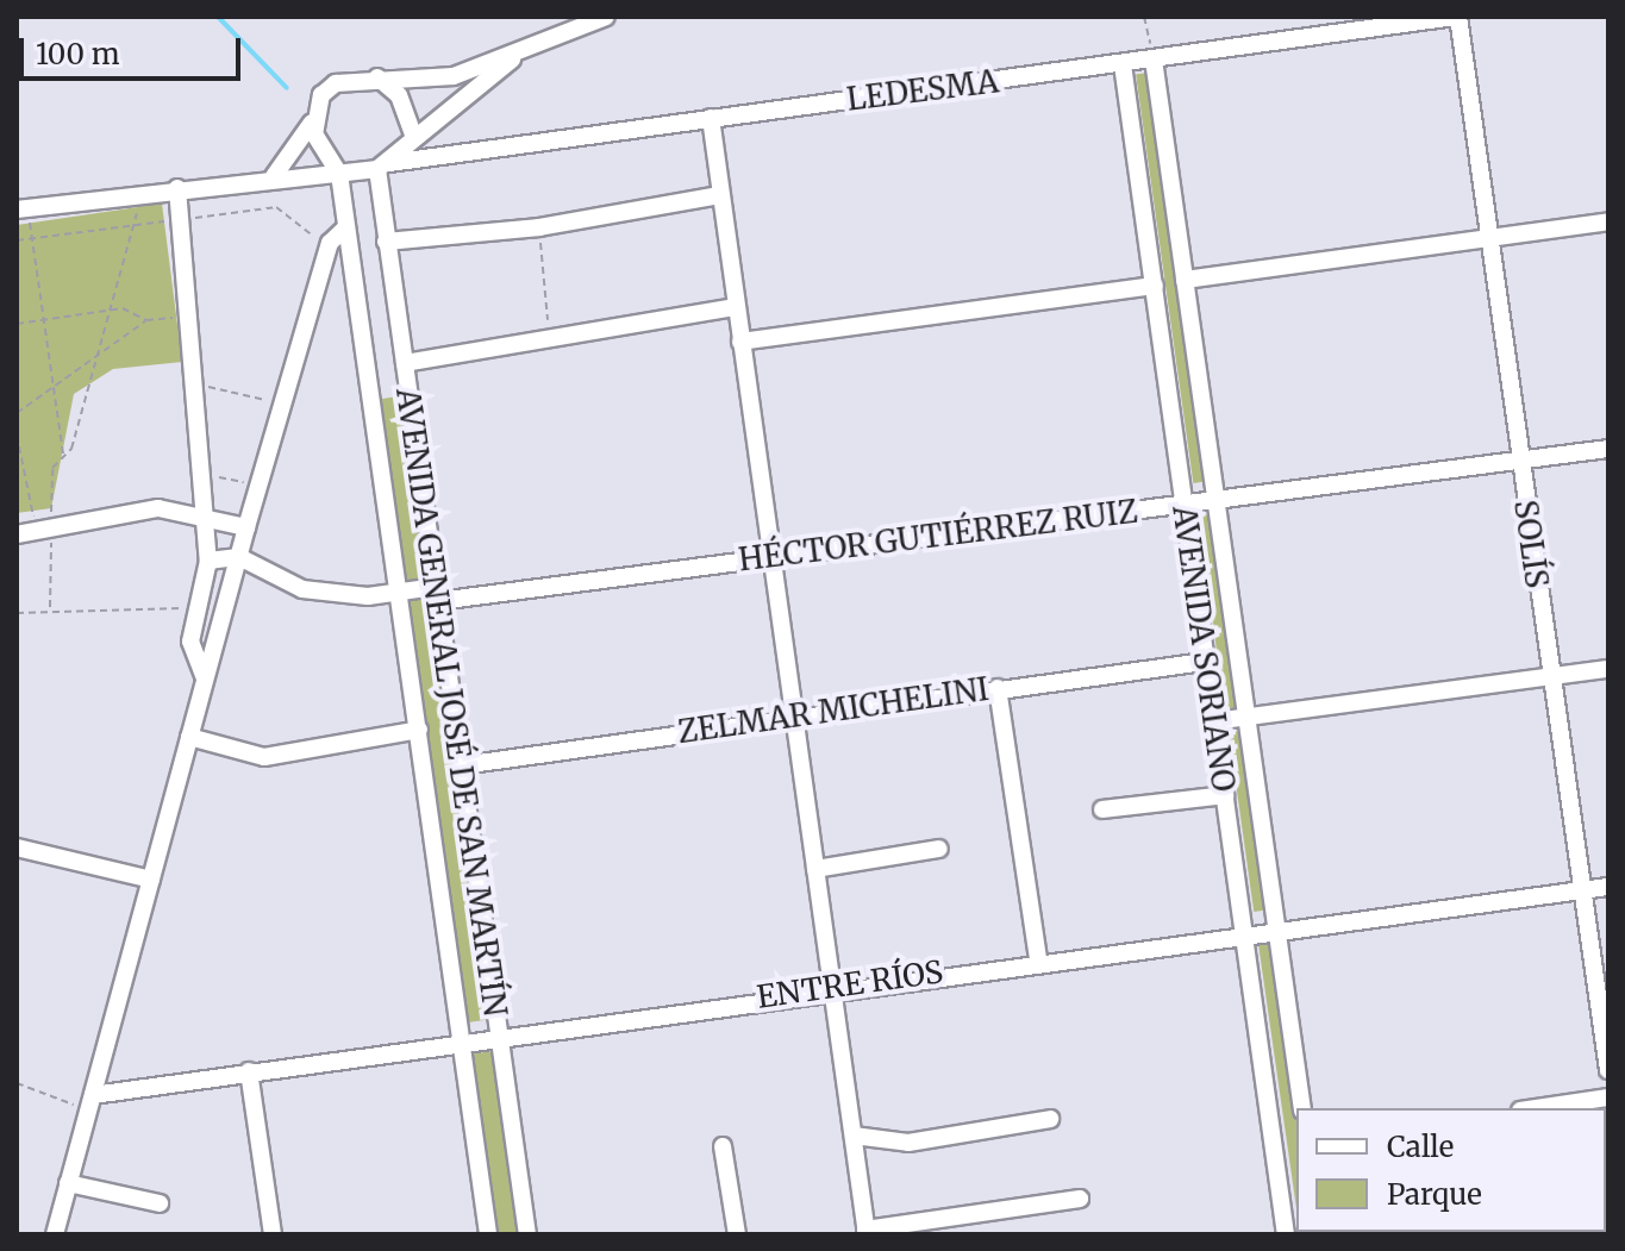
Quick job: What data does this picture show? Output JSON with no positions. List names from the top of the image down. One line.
{"streets":{"street":["LEDESMA","HÉCTOR GUTIÉRREZ RUIZ","SOLÍS","AVENIDA SORIANO","AVENIDA GENERAL JOSÉ DE SAN MARTÍN","ZELMAR MICHELINI","ENTRE RÍOS"]},"crossings":[["LEDESMA","SOLÍS"],["LEDESMA","AVENIDA SORIANO"],["LEDESMA","AVENIDA GENERAL JOSÉ DE SAN MARTÍN"],["HÉCTOR GUTIÉRREZ RUIZ","SOLÍS"],["HÉCTOR GUTIÉRREZ RUIZ","AVENIDA SORIANO"],["HÉCTOR GUTIÉRREZ RUIZ","AVENIDA GENERAL JOSÉ DE SAN MARTÍN"],["SOLÍS","ENTRE RÍOS"],["AVENIDA SORIANO","ZELMAR MICHELINI"],["AVENIDA SORIANO","ENTRE RÍOS"],["AVENIDA GENERAL JOSÉ DE SAN MARTÍN","ZELMAR MICHELINI"],["AVENIDA GENERAL JOSÉ DE SAN MARTÍN","ENTRE RÍOS"]],"legend":["Calle","Parque"],"scale_bar":"100 m"}
